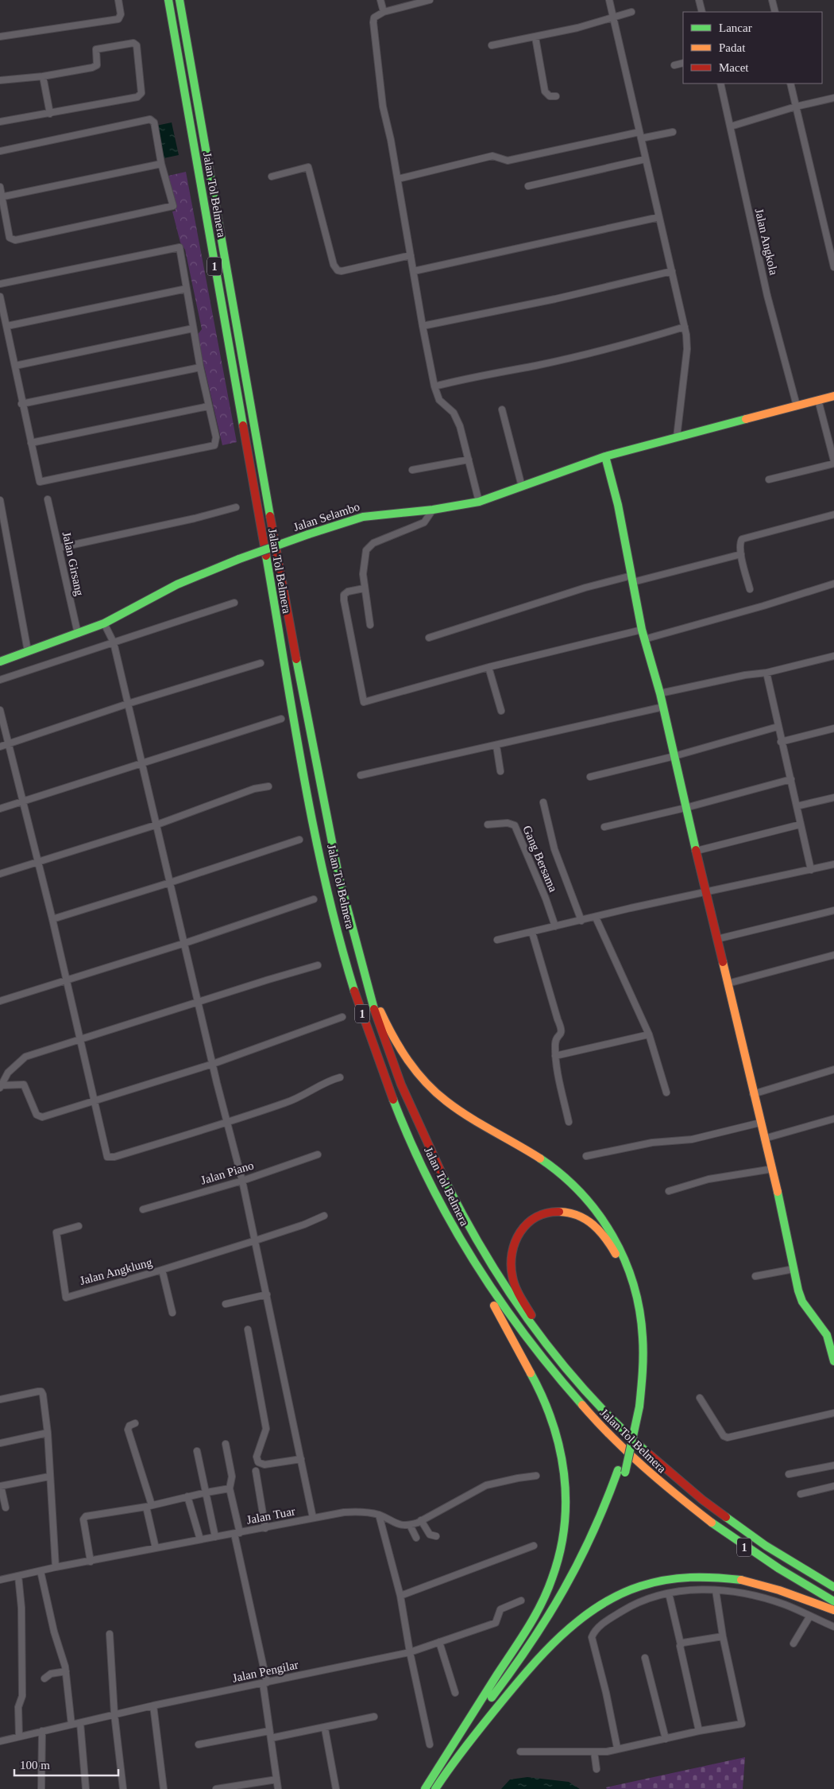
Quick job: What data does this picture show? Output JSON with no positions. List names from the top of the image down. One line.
{"streets":{"main road":["Jalan Tol Belmera","1","Jalan Selambo"],"street":["Jalan Angkola","Jalan Girsang","Gang Bersama","Jalan Piano","Jalan Angklung","Jalan Tuar","Jalan Pengilar"]},"crossings":[["Jalan Angkola","Jalan Selambo"],["Jalan Selambo","Jalan Girsang"]],"legend":["Lancar","Padat","Macet"],"scale_bar":"100 m"}
